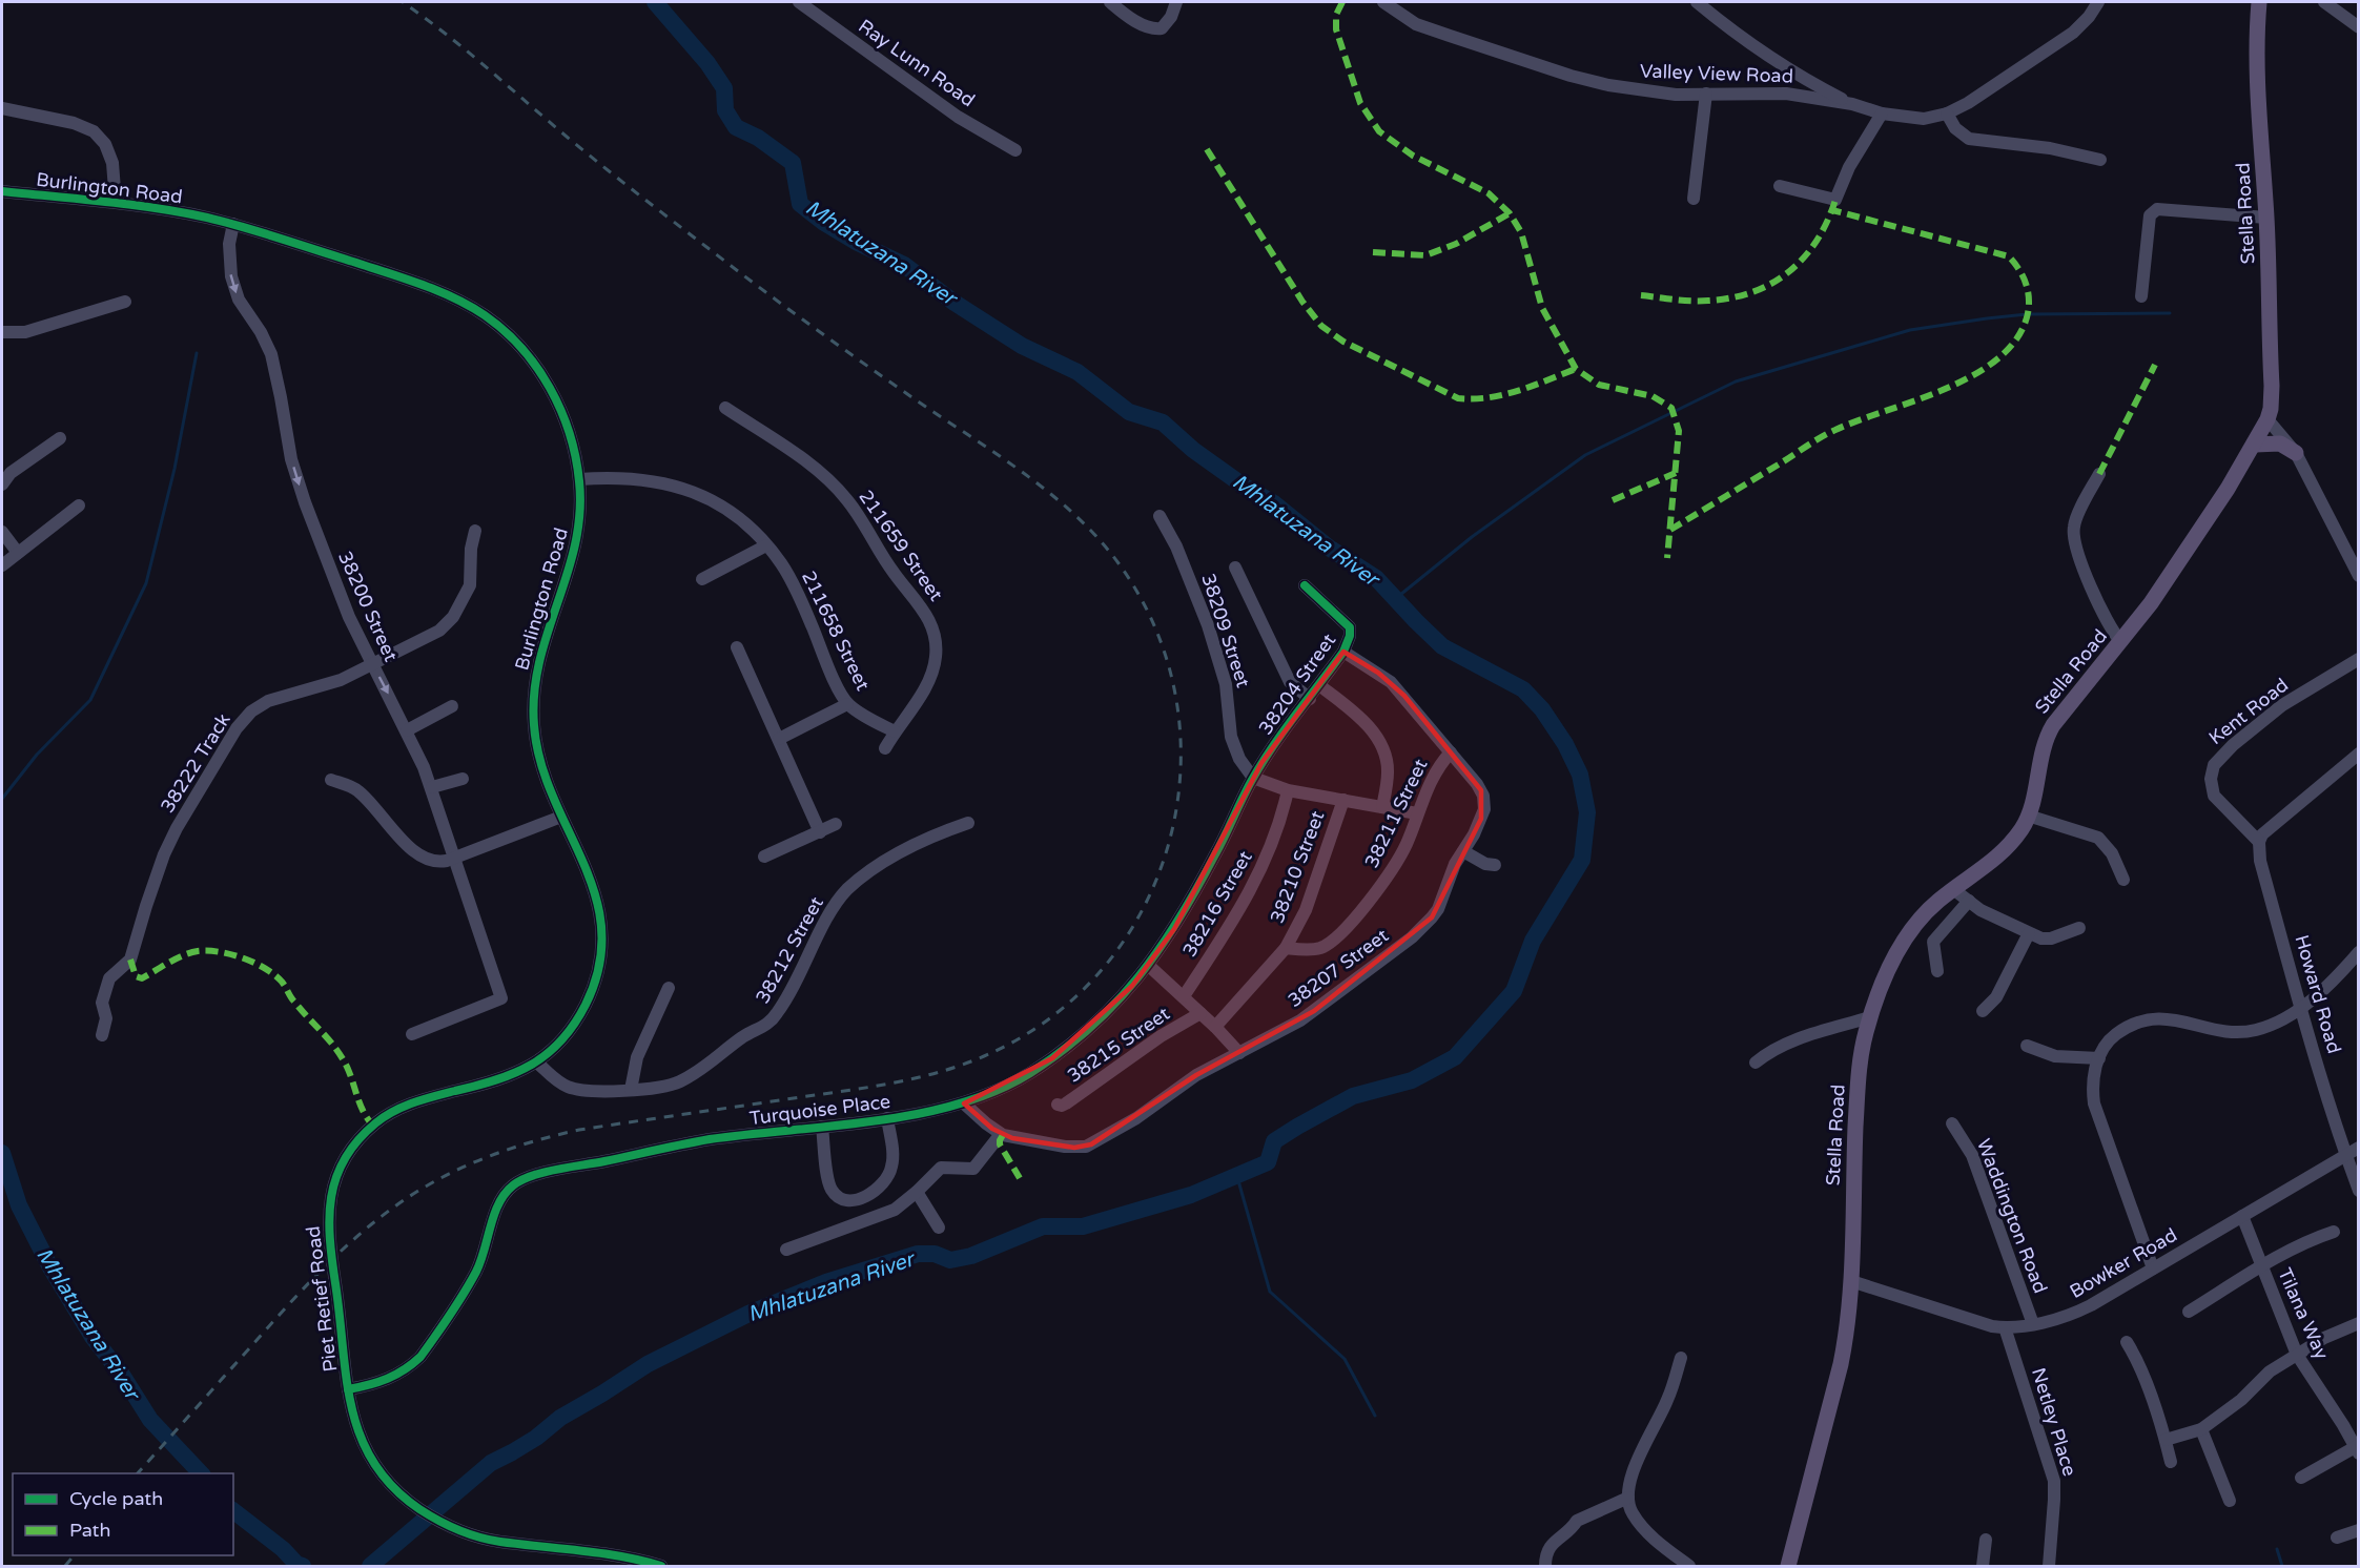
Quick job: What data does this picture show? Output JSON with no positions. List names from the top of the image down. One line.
{"streets":{"main road":["Stella Road"],"street":["Ray Lunn Road","Valley View Road","Burlington Road","211659 Street","38200 Street","211658 Street","38209 Street","38204 Street","Kent Road","38222 Track","38211 Street","38210 Street","38216 Street","38212 Street","38207 Street","Howard Road","38215 Street","Turquoise Place","Waddington Road","Bowker Road","Piet Retief Road","Tilana Way","Netley Place"]},"crossings":[["Burlington Road","38200 Street"],["Burlington Road","211658 Street"],["Burlington Road","38212 Street"],["Burlington Road","Piet Retief Road"],["Stella Road","Bowker Road"],["211659 Street","211658 Street"],["38200 Street","38222 Track"],["38209 Street","38204 Street"],["38209 Street","Turquoise Place"],["38204 Street","38207 Street"],["38204 Street","Turquoise Place"],["Kent Road","Howard Road"],["38211 Street","38210 Street"],["38211 Street","38207 Street"],["38207 Street","Turquoise Place"],["Howard Road","Bowker Road"],["Turquoise Place","Piet Retief Road"],["Waddington Road","Bowker Road"],["Bowker Road","Tilana Way"],["Bowker Road","Netley Place"]],"one_way":["38200 Street"],"water":["Mhlatuzana River"],"legend":["Cycle path","Path"]}
